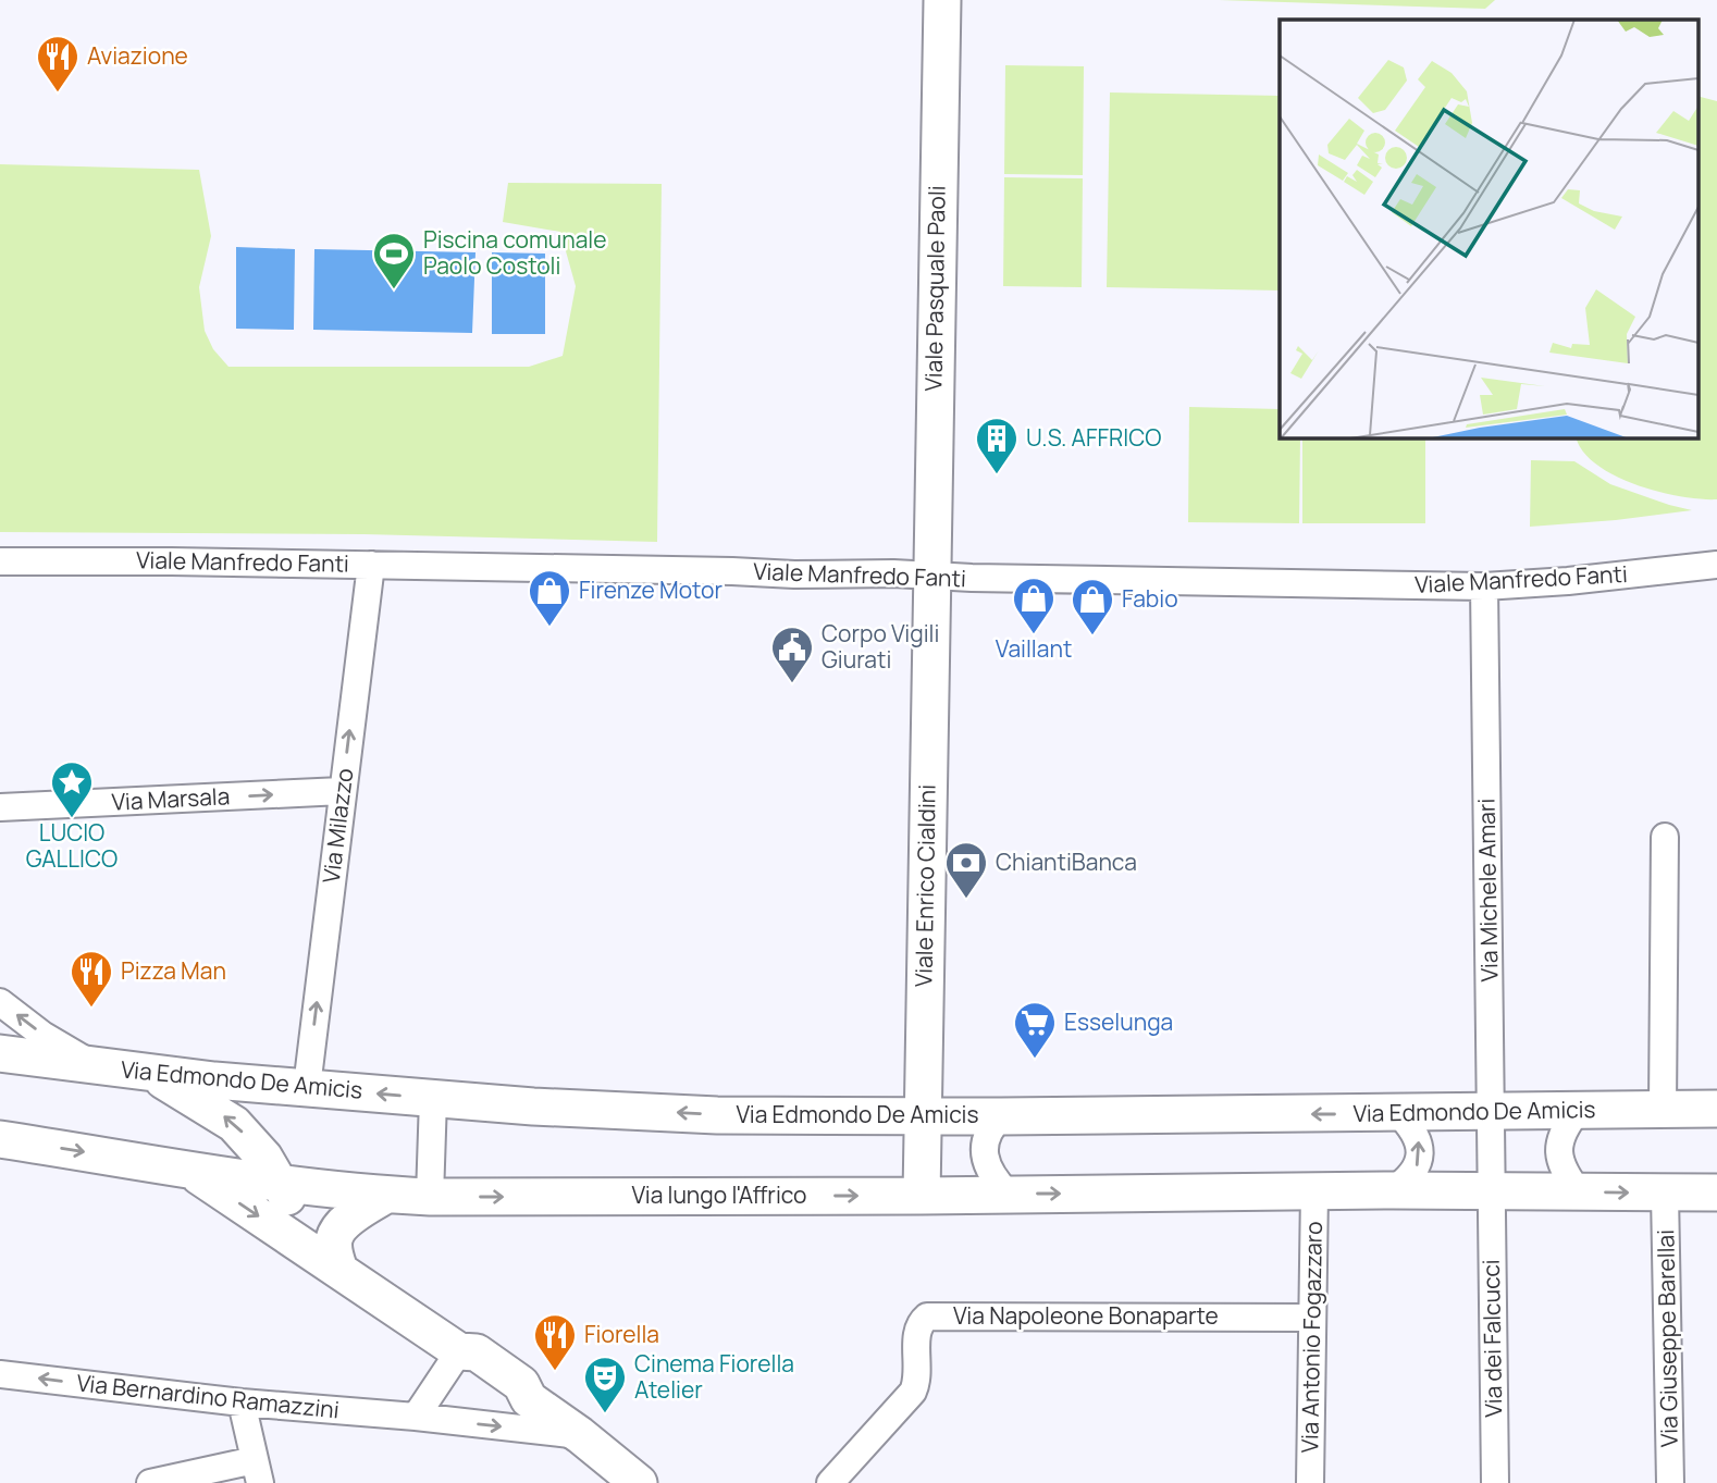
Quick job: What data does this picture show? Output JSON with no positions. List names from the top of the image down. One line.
{"streets":{"street":["Viale Pasquale Paoli","Viale Manfredo Fanti","Via Marsala","Via Milazzo","Viale Enrico Cialdini","Via Michele Amari","Via Edmondo De Amicis","Via lungo l'Affrico","Via Napoleone Bonaparte","Via Antonio Fogazzaro","Via dei Falcucci","Via Giuseppe Barellai","Via Bernardino Ramazzini"]},"crossings":[["Viale Pasquale Paoli","Viale Manfredo Fanti"],["Viale Pasquale Paoli","Viale Enrico Cialdini"],["Viale Manfredo Fanti","Via Milazzo"],["Viale Manfredo Fanti","Viale Enrico Cialdini"],["Viale Manfredo Fanti","Via Michele Amari"],["Via Marsala","Via Milazzo"],["Via Milazzo","Via Edmondo De Amicis"],["Viale Enrico Cialdini","Via Edmondo De Amicis"],["Viale Enrico Cialdini","Via lungo l'Affrico"],["Via Michele Amari","Via Edmondo De Amicis"],["Via Michele Amari","Via lungo l'Affrico"],["Via Michele Amari","Via dei Falcucci"],["Via lungo l'Affrico","Via Antonio Fogazzaro"],["Via lungo l'Affrico","Via dei Falcucci"],["Via lungo l'Affrico","Via Giuseppe Barellai"],["Via Napoleone Bonaparte","Via Antonio Fogazzaro"]],"one_way":["Via Marsala","Via Milazzo","Via Edmondo De Amicis","Via lungo l'Affrico"],"places":{"restaurant":["Aviazione","Pizza Man","Fiorella"],"sports":["Piscina comunale Paolo Costoli"],"building":["U.S. AFFRICO"],"shop":["Firenze Motor","Vaillant","Fabio"],"public building":["Corpo Vigili Giurati"],"place":["LUCIO GALLICO"],"bank":["ChiantiBanca"],"supermarket":["Esselunga"],"theatre":["Cinema Fiorella Atelier"]}}
